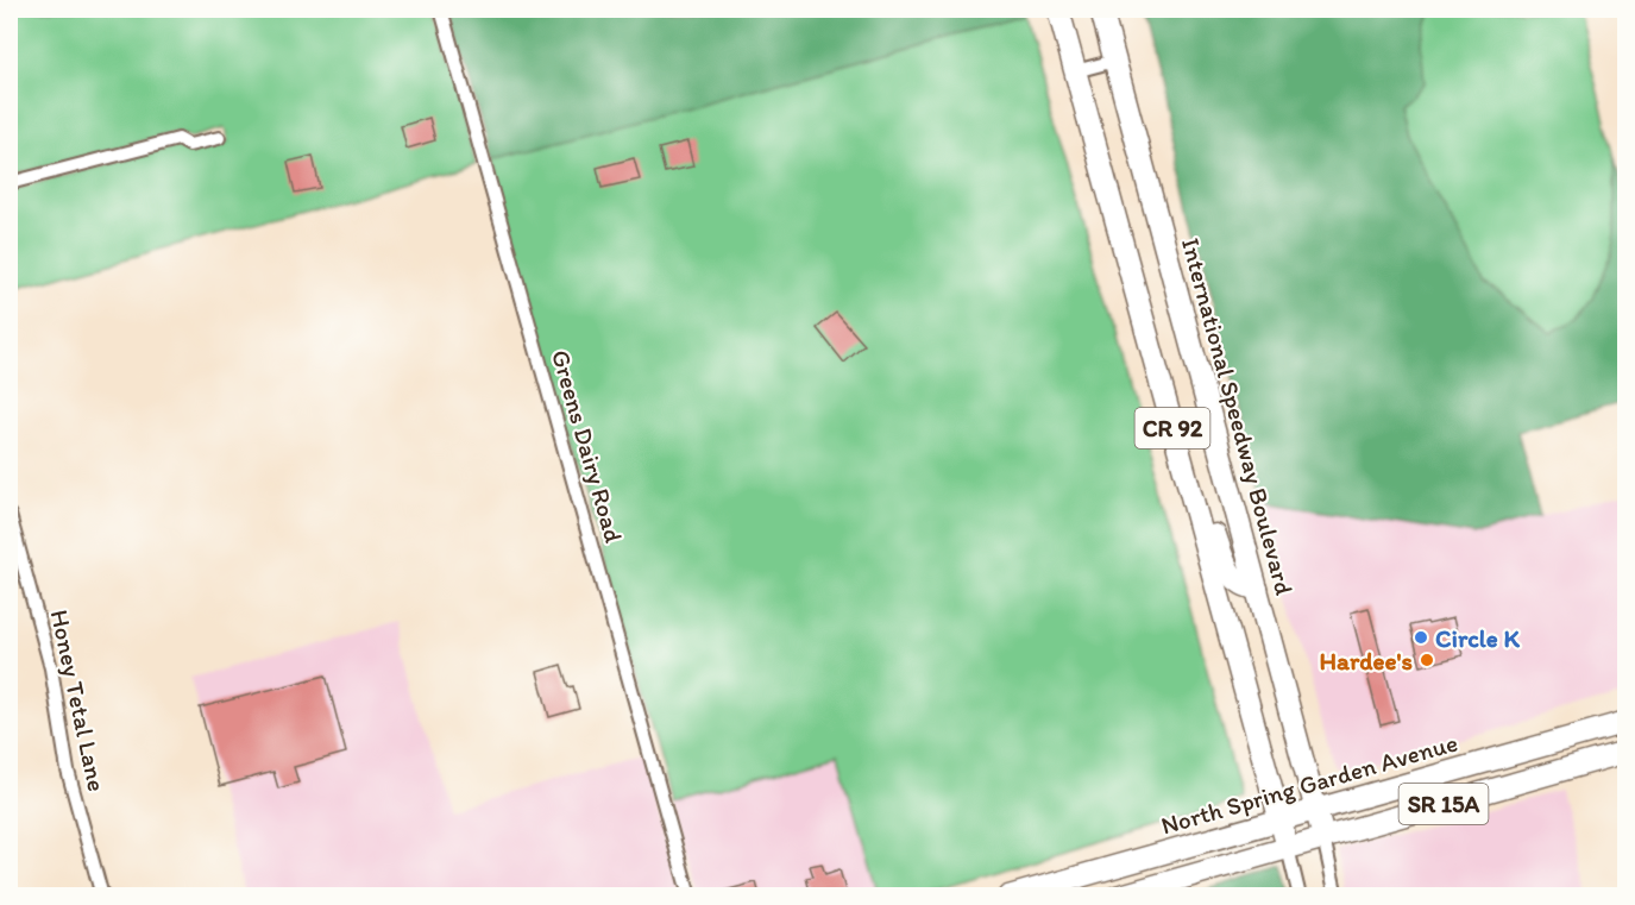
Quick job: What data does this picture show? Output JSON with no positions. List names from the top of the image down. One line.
{"streets":{"main road":["International Speedway Boulevard","CR 92","North Spring Garden Avenue","SR 15A"],"street":["Greens Dairy Road","Honey Tetal Lane"]},"crossings":[["International Speedway Boulevard","North Spring Garden Avenue"],["International Speedway Boulevard","SR 15A"],["CR 92","North Spring Garden Avenue"],["CR 92","SR 15A"]],"places":["Circle K","Hardee's"]}
